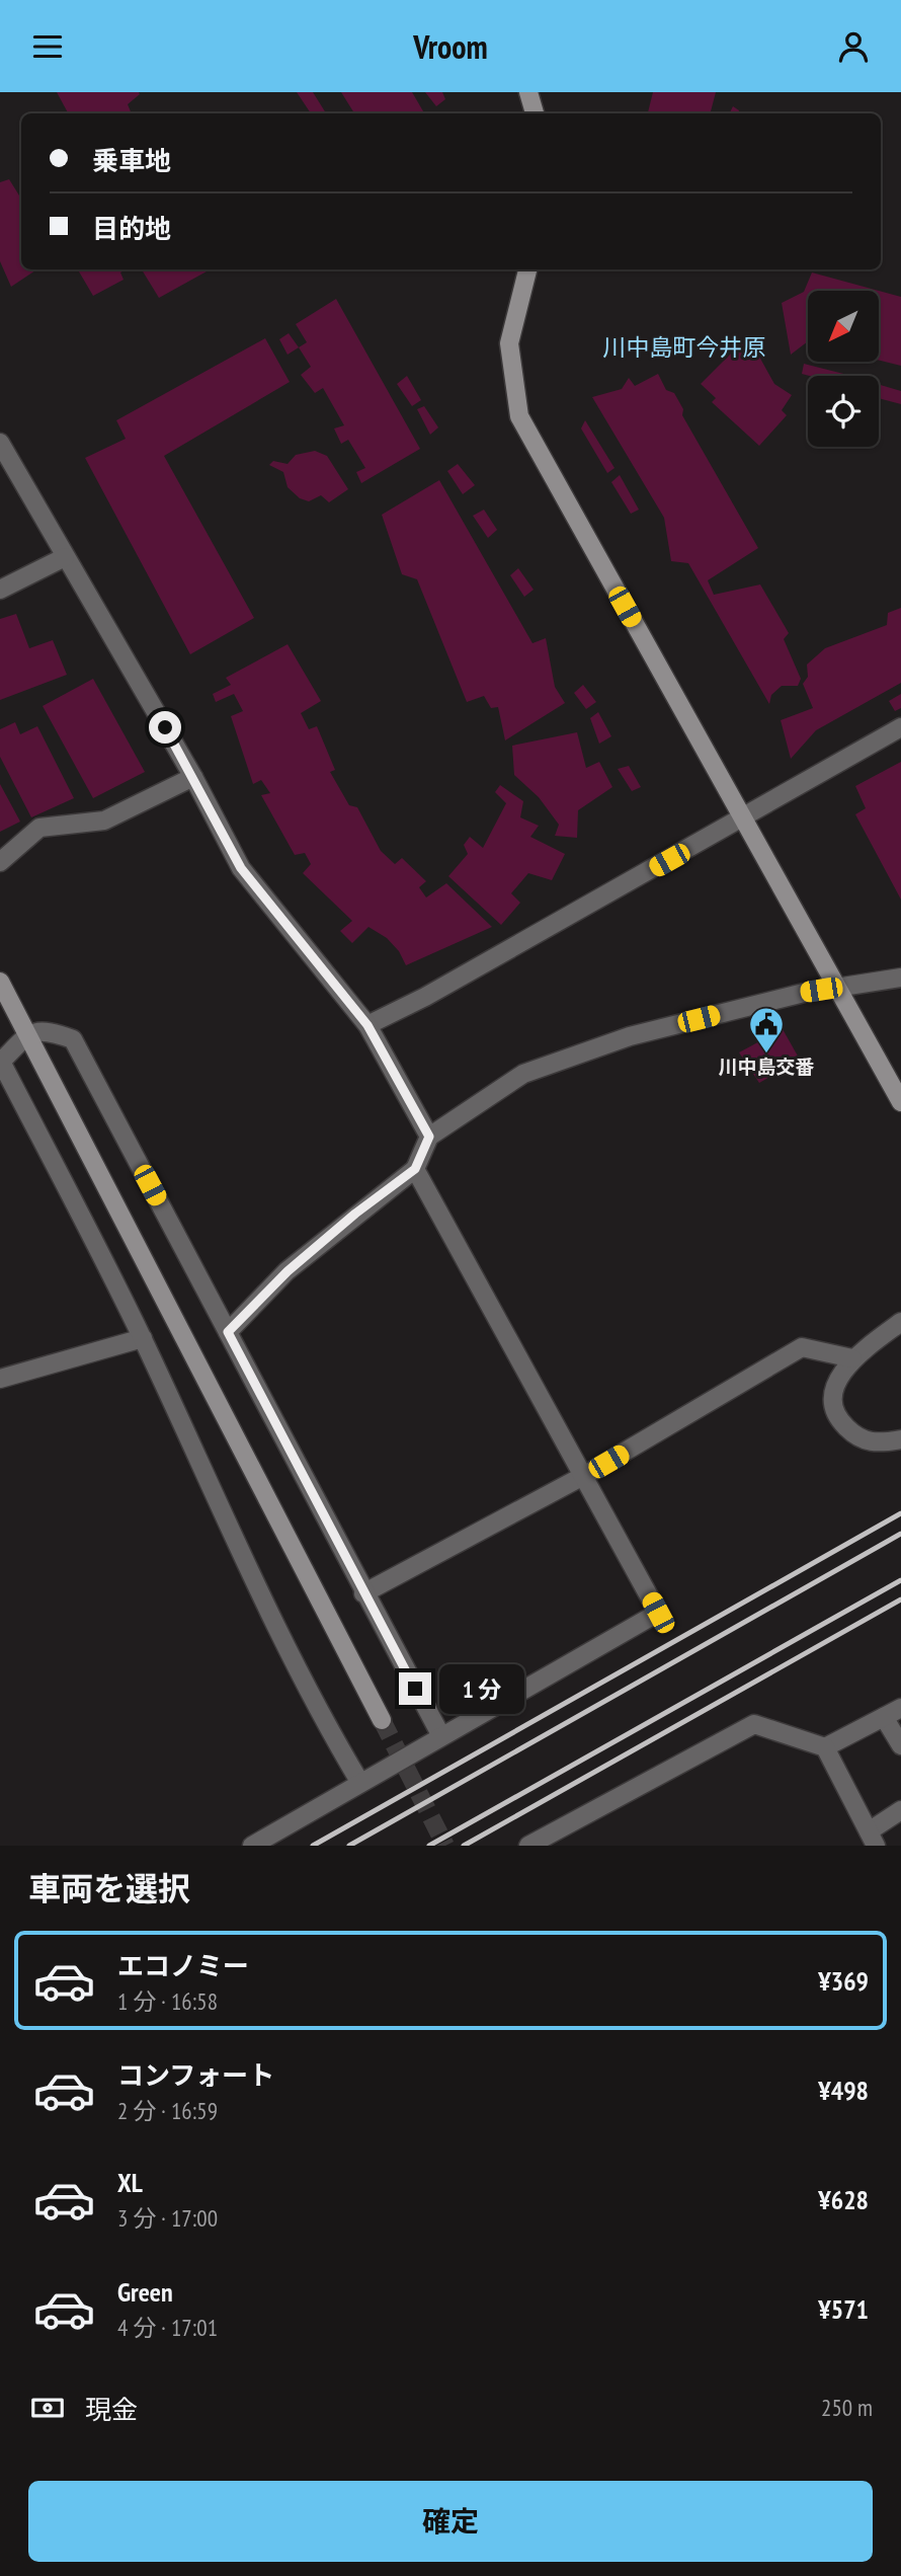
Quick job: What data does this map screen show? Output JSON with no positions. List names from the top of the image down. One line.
{"districts":["川中島町今井原"],"places":{"public building":["川中島交番"]},"north":"bottom left","page":{"header":"Vroom","banner":["乗車地","目的地"],"bubble":"1 分","heading":"車両を選択","list":[{"name":"エコノミー","note":"1 分 · 16:58","value":"¥369"},{"name":"コンフォート","note":"2 分 · 16:59","value":"¥498"},{"name":"XL","note":"3 分 · 17:00","value":"¥628"},{"name":"Green","note":"4 分 · 17:01","value":"¥571"}],"pay":["現金","250 m"],"buttons":"確定"}}
